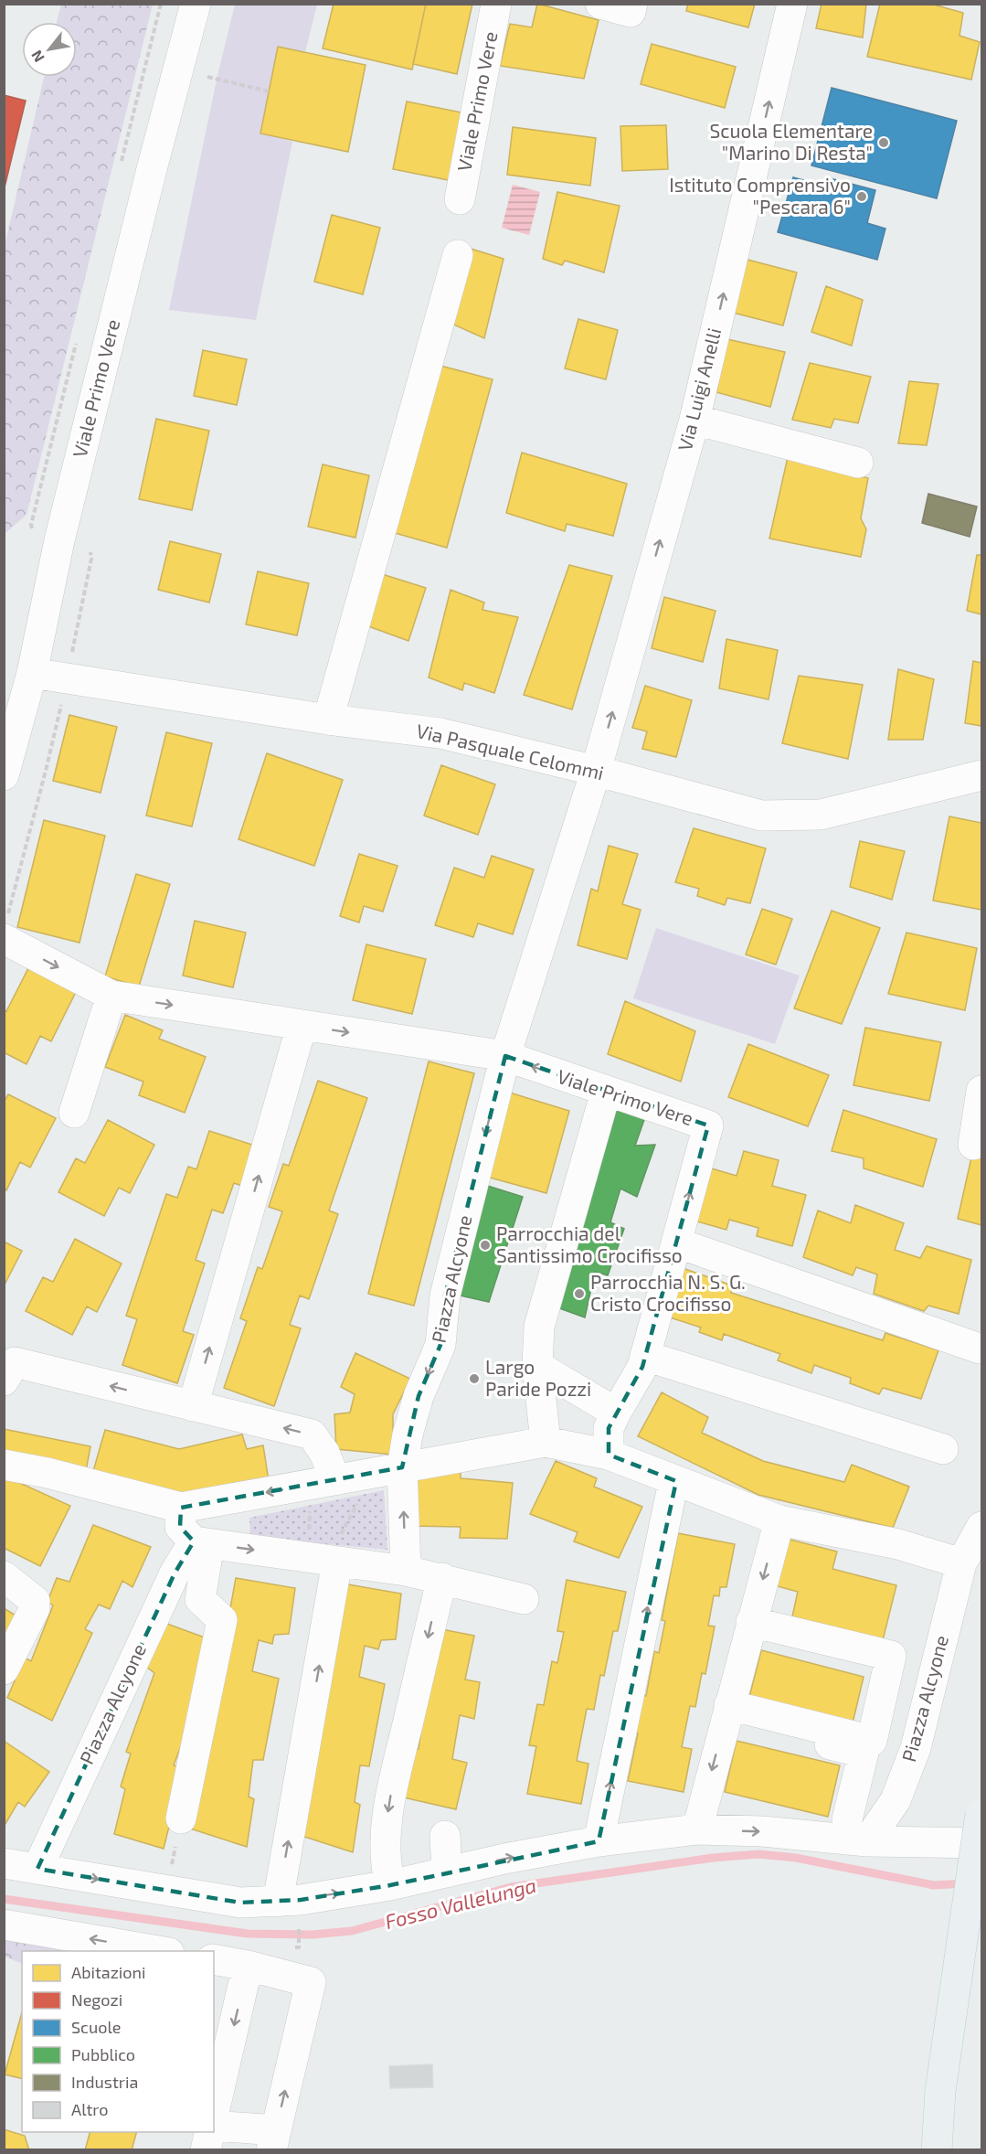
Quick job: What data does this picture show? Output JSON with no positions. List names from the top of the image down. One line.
{"streets":{"street":["Viale Primo Vere","Via Luigi Anelli","Via Pasquale Celommi","Piazza Alcyone"]},"crossings":[["Viale Primo Vere","Via Pasquale Celommi"],["Viale Primo Vere","Piazza Alcyone"],["Via Luigi Anelli","Via Pasquale Celommi"],["Via Luigi Anelli","Piazza Alcyone"],["Via Pasquale Celommi","Piazza Alcyone"]],"one_way":["Via Luigi Anelli"],"water":["Fosso Vallelunga"],"places":["Scuola Elementare \"Marino Di Resta\"","Istituto Comprensivo \"Pescara 6\"","Parrocchia del Santissimo Crocifisso","Parrocchia N. S. G. Cristo Crocifisso","Largo Paride Pozzi"],"legend":["Abitazioni","Negozi","Scuole","Pubblico","Industria","Altro"],"north":"bottom left"}
